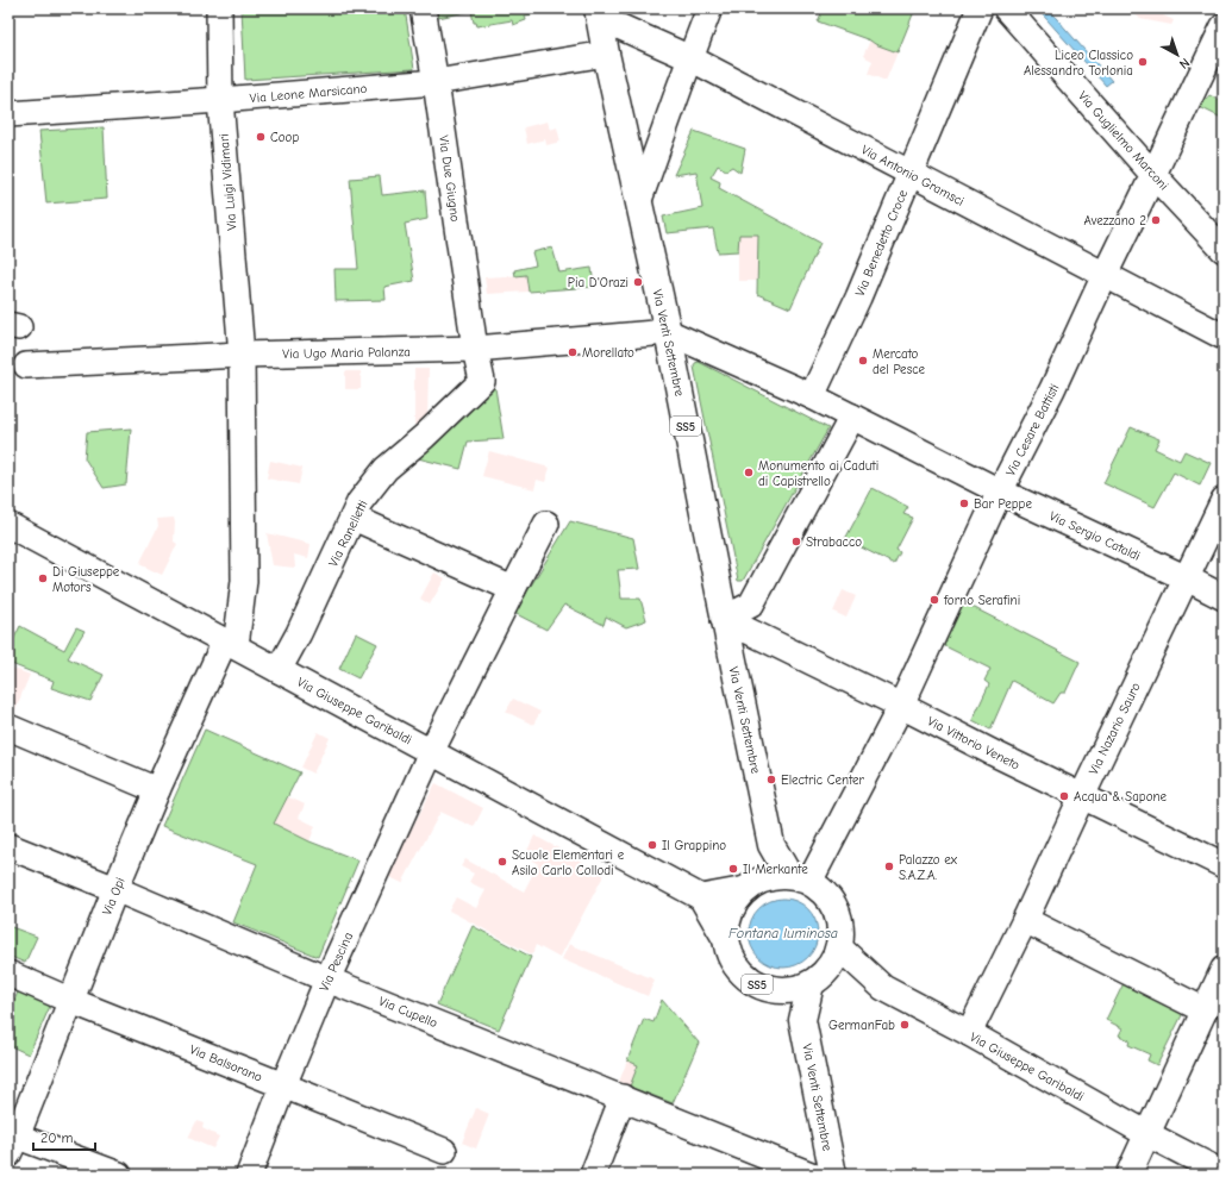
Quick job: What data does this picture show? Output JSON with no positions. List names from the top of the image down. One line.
{"streets":{"main road":["Via Venti Settembre","SS5"],"street":["Via Leone Marsicano","Via Guglielmo Marconi","Via Antonio Gramsci","Via Due Giugno","Via Luigi Vidimari","Via Benedetto Croce","Via Ugo Maria Palanza","Via Cesare Battisti","Via Ranelletti","Via Sergio Cataldi","Via Giuseppe Garibaldi","Via Nazario Sauro","Via Vittorio Veneto","Via Opi","Via Pescina","Via Cupello","Via Balsorano"]},"crossings":[["Via Leone Marsicano","Via Due Giugno"],["Via Leone Marsicano","Via Luigi Vidimari"],["Via Leone Marsicano","Via Venti Settembre"],["Via Guglielmo Marconi","Via Cesare Battisti"],["Via Antonio Gramsci","Via Benedetto Croce"],["Via Antonio Gramsci","Via Venti Settembre"],["Via Antonio Gramsci","Via Cesare Battisti"],["Via Due Giugno","Via Ugo Maria Palanza"],["Via Due Giugno","Via Ranelletti"],["Via Luigi Vidimari","Via Ugo Maria Palanza"],["Via Luigi Vidimari","Via Giuseppe Garibaldi"],["Via Luigi Vidimari","Via Opi"],["Via Benedetto Croce","Via Sergio Cataldi"],["Via Venti Settembre","Via Ugo Maria Palanza"],["Via Venti Settembre","SS5"],["Via Venti Settembre","Via Cesare Battisti"],["Via Venti Settembre","Via Sergio Cataldi"],["Via Venti Settembre","Via Giuseppe Garibaldi"],["Via Venti Settembre","Via Vittorio Veneto"],["Via Ugo Maria Palanza","Via Ranelletti"],["Via Ugo Maria Palanza","Via Sergio Cataldi"],["SS5","Via Cesare Battisti"],["SS5","Via Giuseppe Garibaldi"],["Via Cesare Battisti","Via Sergio Cataldi"],["Via Cesare Battisti","Via Giuseppe Garibaldi"],["Via Cesare Battisti","Via Vittorio Veneto"],["Via Ranelletti","Via Giuseppe Garibaldi"],["Via Sergio Cataldi","Via Nazario Sauro"],["Via Giuseppe Garibaldi","Via Nazario Sauro"],["Via Giuseppe Garibaldi","Via Opi"],["Via Giuseppe Garibaldi","Via Pescina"],["Via Nazario Sauro","Via Vittorio Veneto"],["Via Opi","Via Cupello"],["Via Opi","Via Balsorano"],["Via Pescina","Via Cupello"],["Via Pescina","Via Balsorano"]],"water":["Fontana luminosa"],"places":["Liceo Classico Alessandro Torlonia","Coop","Avezzano 2","Pia D'Orazi","Morellato","Mercato del Pesce","Monumento ai Caduti di Capistrello","Bar Peppe","Strabacco","Di Giuseppe Motors","forno Serafini","Electric Center","Acqua & Sapone","Il Grappino","Scuole Elementari e Asilo Carlo Collodi","Palazzo ex S.A.Z.A.","Il Merkante","GermanFab"],"scale_bar":"20 m","north":"bottom right"}
